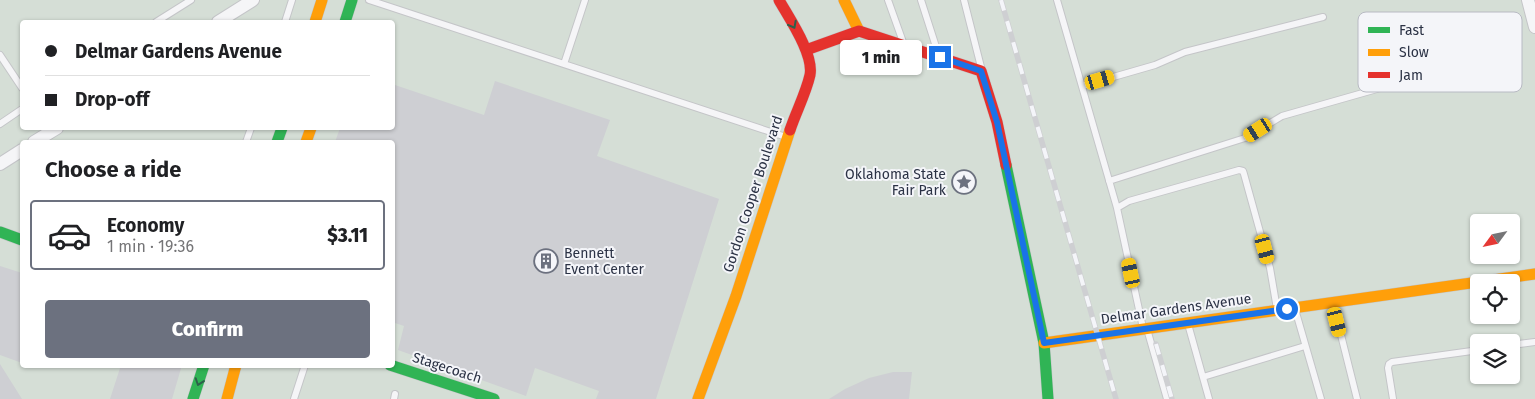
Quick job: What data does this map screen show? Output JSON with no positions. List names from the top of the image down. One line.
{"streets":{"street":["Gordon Cooper Boulevard","Delmar Gardens Avenue","Stagecoach"]},"places":{"place":["Oklahoma State Fair Park"],"building":["Bennett Event Center"]},"legend":["Fast","Slow","Jam"],"north":"bottom left","page":{"banner":["Delmar Gardens Avenue","Drop-off"],"bubble":"1 min","heading":"Choose a ride","list":[{"name":"Economy","note":"1 min · 19:36","value":"$3.11"}],"buttons":"Confirm"}}
